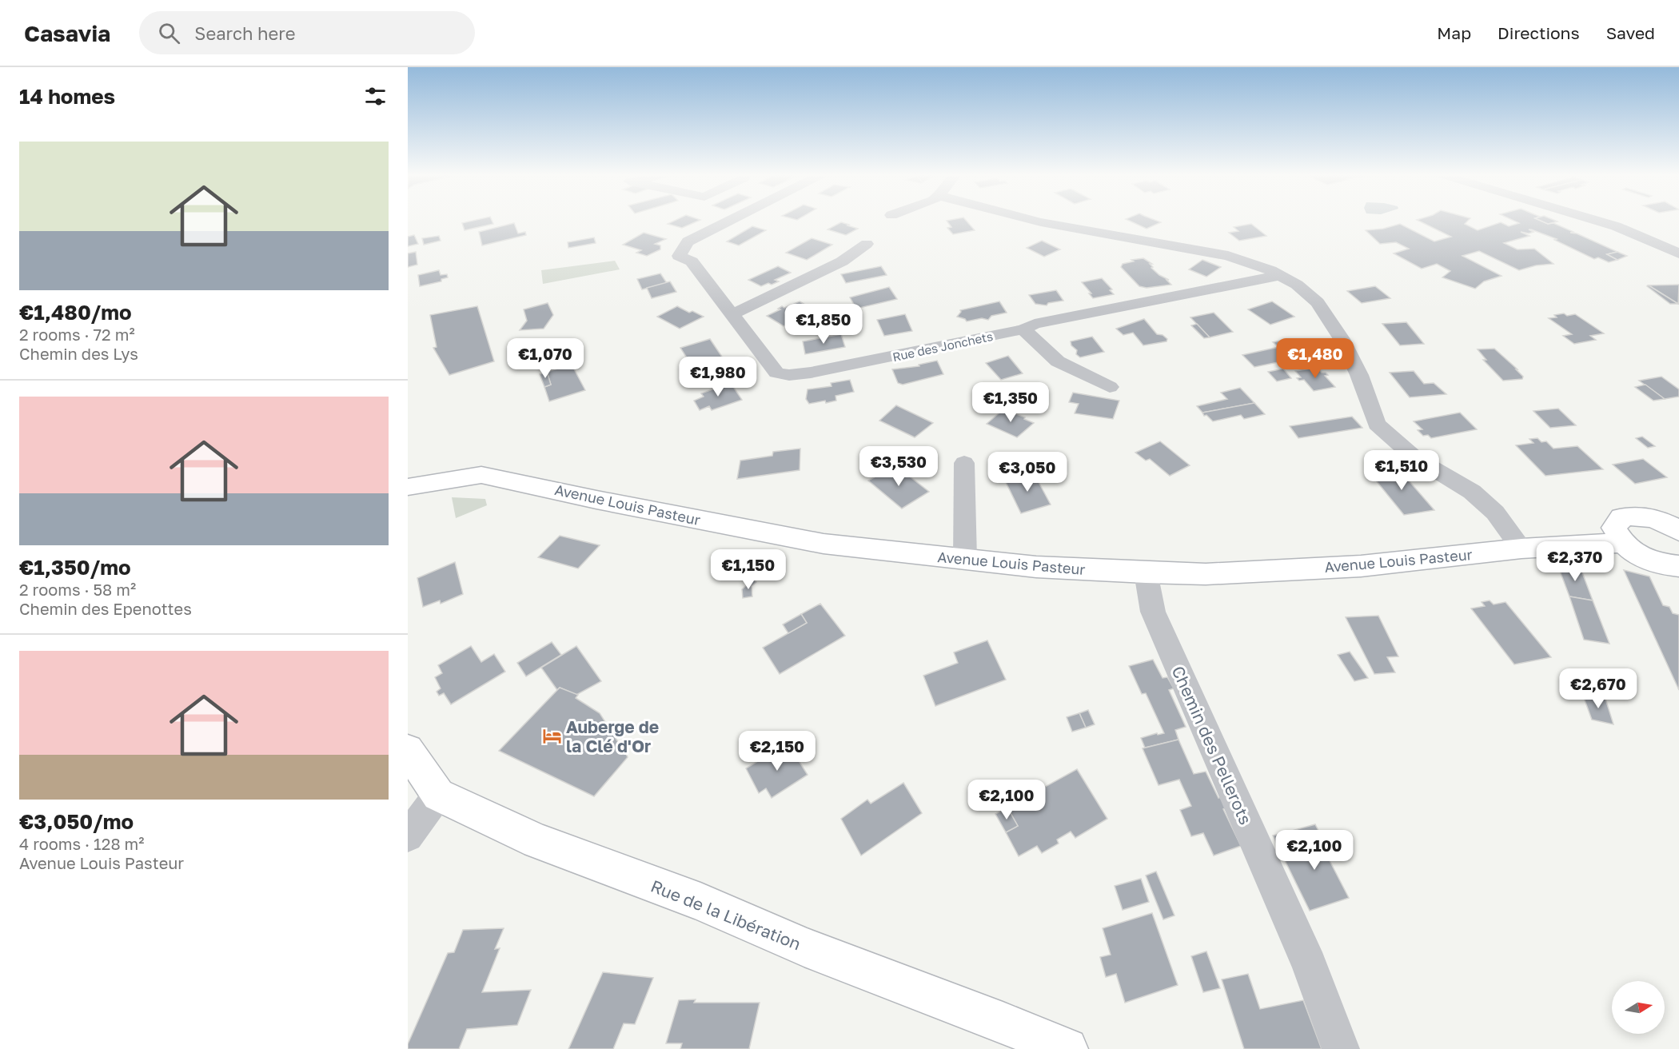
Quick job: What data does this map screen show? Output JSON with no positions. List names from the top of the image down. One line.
{"streets":{"street":["Rue des Jonchets","Avenue Louis Pasteur","Chemin des Pellerots","Rue de la Libération"]},"crossings":[["Avenue Louis Pasteur","Chemin des Pellerots"]],"places":{"hotel":["Auberge de la Clé d'Or"]},"north":"right","page":{"header":"Casavia","search":"Search here","nav":["Map","Directions","Saved"],"heading":"14 homes","list":[{"name":"€1,480/mo","note":"2 rooms · 72 m² · Chemin des Lys"},{"name":"€1,350/mo","note":"2 rooms · 58 m² · Chemin des Epenottes"},{"name":"€3,050/mo","note":"4 rooms · 128 m² · Avenue Louis Pasteur"}],"price":["€1,850","€1,070","€1,480","€1,980","€1,350","€3,530","€1,510","€3,050","€2,370","€1,150","€2,670","€2,150","€2,100","€2,100"]}}
